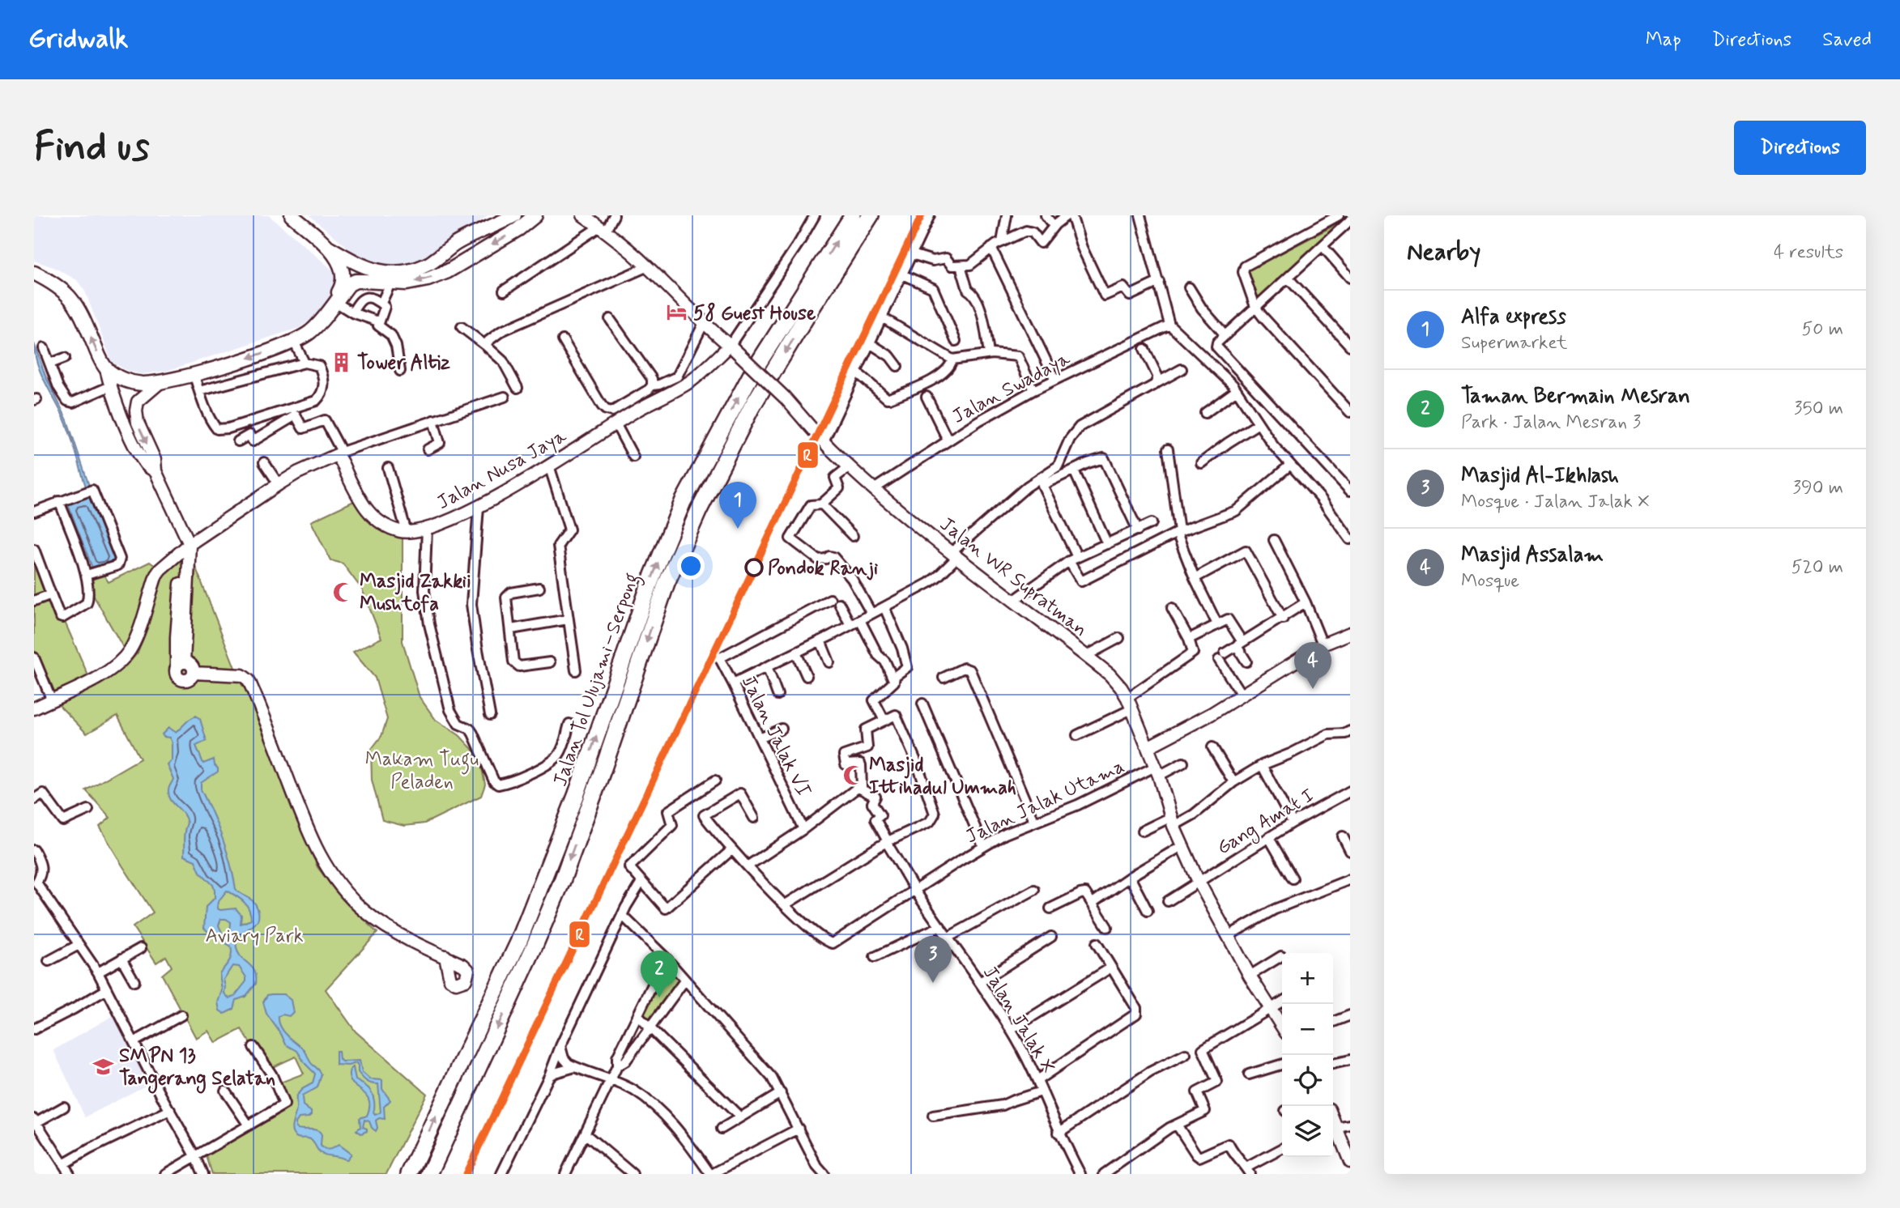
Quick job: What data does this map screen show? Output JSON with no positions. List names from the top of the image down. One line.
{"streets":{"highway":["Jalan Tol Ulujami–Serpong"],"street":["Jalan Swadaya","Jalan Nusa Jaya","Jalan WR Supratman","Jalan Jalak VI","Jalan Jalak Utama","Gang Amat I","Jalan Jalak X"]},"crossings":[["Jalan Swadaya","Jalan WR Supratman"],["Jalan Nusa Jaya","Jalan WR Supratman"],["Jalan WR Supratman","Jalan Jalak Utama"],["Jalan WR Supratman","Gang Amat I"],["Jalan Jalak Utama","Jalan Jalak X"]],"parks":["Makam Tugu Peladen","Aviary Park"],"places":{"hotel":["58 Guest House"],"building":["Tower Altiz"],"other":["Pondok Ranji"],"mosque":["Masjid Zakkii Mushtofa","Masjid Ittihadul Ummah"],"school or university":["SMPN 13 Tangerang Selatan"]},"lines":["transit line R"],"page":{"header":"Gridwalk","nav":["Map","Directions","Saved"],"buttons":"Directions","title":"Find us","heading":["Nearby","4 results"],"list":[{"mark":"1","name":"Alfa express","note":"Supermarket","value":"50 m"},{"mark":"2","name":"Taman Bermain Mesran","note":"Park · Jalan Mesran 3","value":"350 m"},{"mark":"3","name":"Masjid Al-Ikhlash","note":"Mosque · Jalan Jalak X","value":"390 m"},{"mark":"4","name":"Masjid Assalam","note":"Mosque","value":"520 m"}],"pins":["1","4","3","2"],"map_buttons":["+","−"]}}
